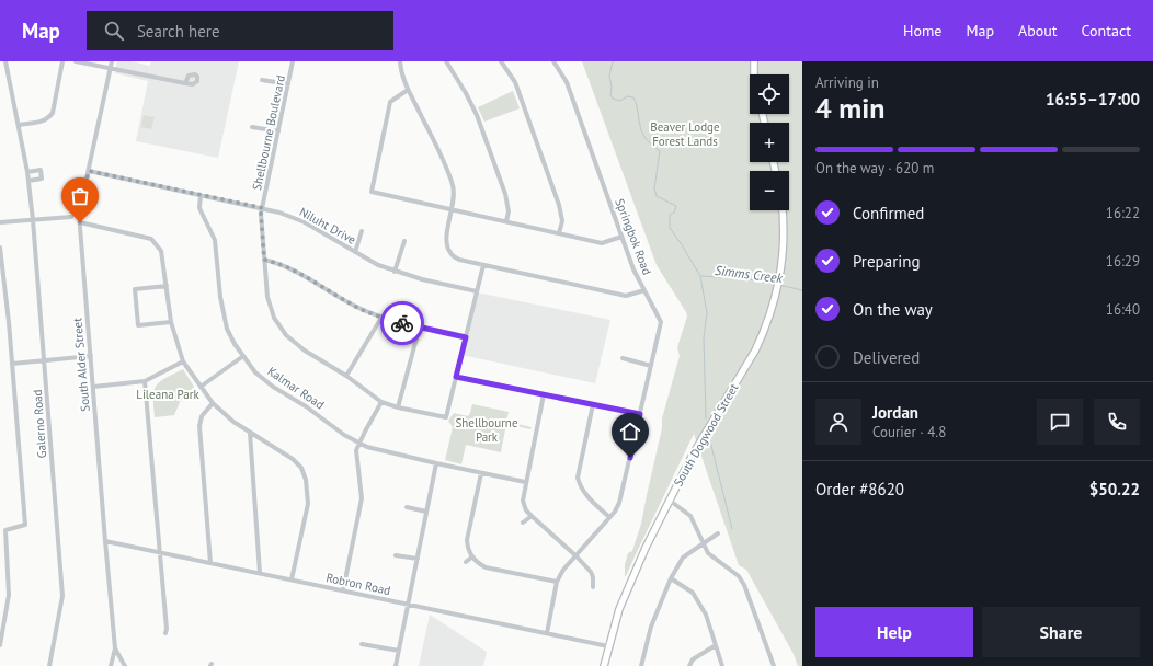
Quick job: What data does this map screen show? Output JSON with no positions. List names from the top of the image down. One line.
{"streets":{"main road":["South Dogwood Street"],"street":["Shellbourne Boulevard","Niluht Drive","Springbok Road","South Alder Street","Kalmar Road","Galerno Road","Robron Road"]},"crossings":[["Shellbourne Boulevard","Niluht Drive"],["Niluht Drive","South Alder Street"],["Niluht Drive","Kalmar Road"],["Springbok Road","Robron Road"],["South Alder Street","Robron Road"],["South Dogwood Street","Robron Road"]],"water":["Simms Creek"],"parks":["Beaver Lodge Forest Lands","Lileana Park","Shellbourne Park"],"page":{"header":"Map","search":"Search here","nav":["Home","Map","About","Contact"],"heading":["4 min","Arriving in","16:55–17:00"],"panel":["Jordan","Courier · 4.8","Order #8620","$50.22"],"map_buttons":["+","−"],"bar":"On the way · 620 m","list":[["Confirmed","16:22"],["Preparing","16:29"],["On the way","16:40"],"Delivered"],"buttons":["Help","Share"]}}
